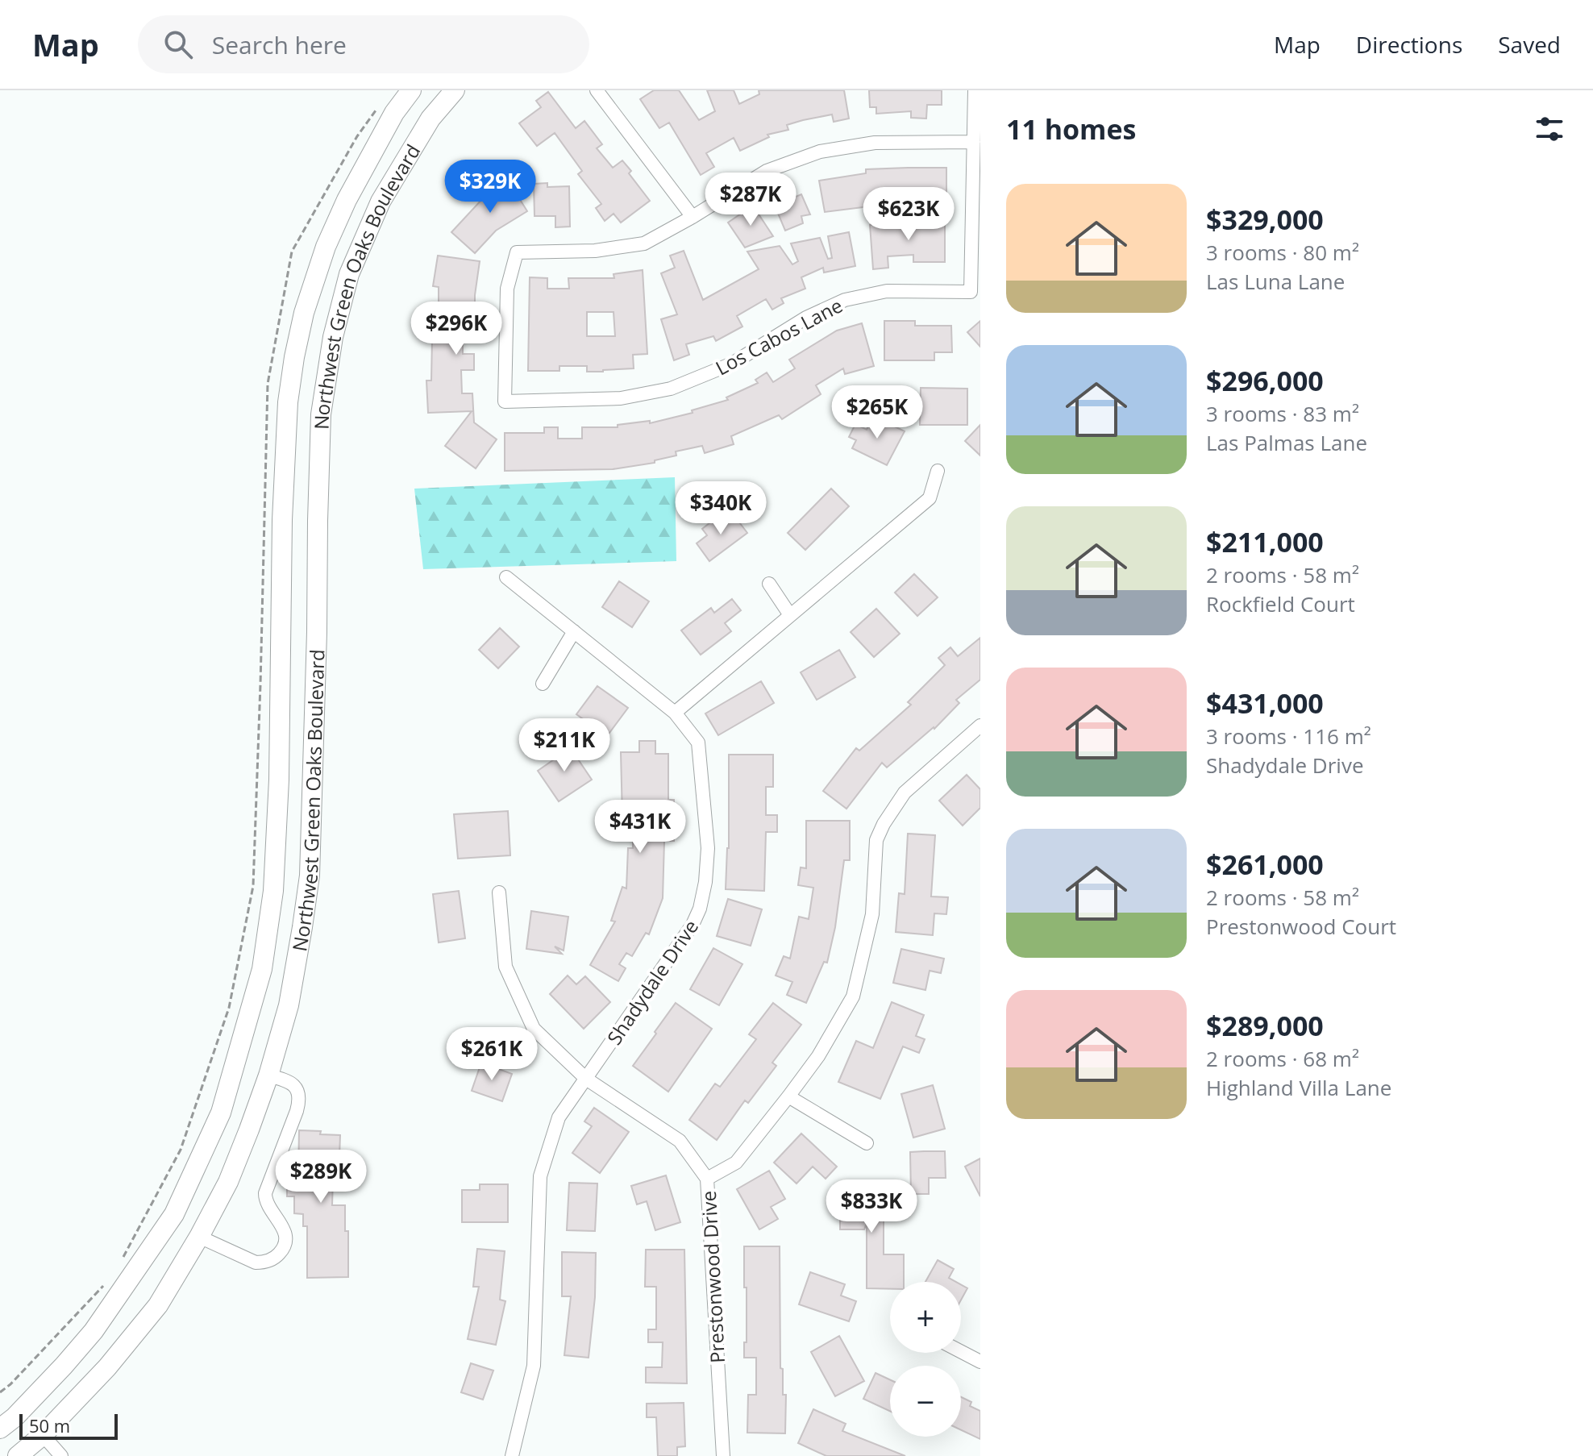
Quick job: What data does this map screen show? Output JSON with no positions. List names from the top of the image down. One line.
{"streets":{"main road":["Northwest Green Oaks Boulevard"],"street":["Los Cabos Lane","Shadydale Drive","Prestonwood Drive"]},"crossings":[["Shadydale Drive","Prestonwood Drive"]],"scale_bar":"50 m","page":{"header":"Map","search":"Search here","nav":["Map","Directions","Saved"],"heading":"11 homes","price":["$329K","$287K","$623K","$296K","$265K","$340K","$211K","$431K","$261K","$289K","$833K"],"list":[{"name":"$329,000","note":"3 rooms · 80 m² · Las Luna Lane"},{"name":"$296,000","note":"3 rooms · 83 m² · Las Palmas Lane"},{"name":"$211,000","note":"2 rooms · 58 m² · Rockfield Court"},{"name":"$431,000","note":"3 rooms · 116 m² · Shadydale Drive"},{"name":"$261,000","note":"2 rooms · 58 m² · Prestonwood Court"},{"name":"$289,000","note":"2 rooms · 68 m² · Highland Villa Lane"}],"map_buttons":["+","−"],"scale":"50 m"}}
